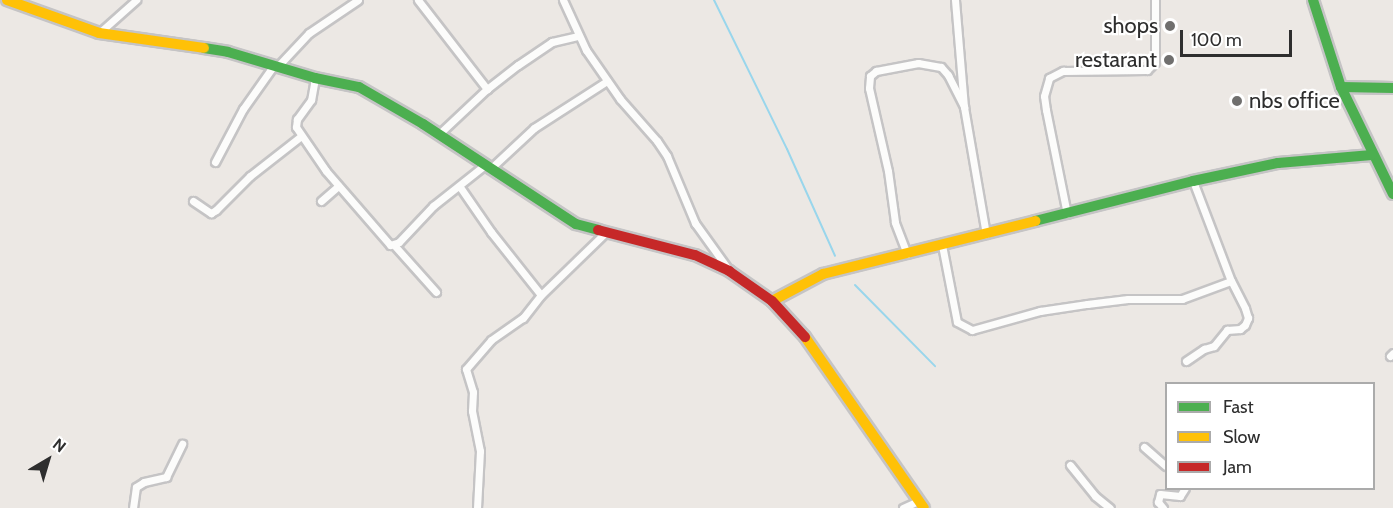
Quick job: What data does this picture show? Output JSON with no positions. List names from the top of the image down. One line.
{"places":["shops","restarant","nbs office"],"legend":["Fast","Slow","Jam"],"scale_bar":"100 m","north":"top right"}
